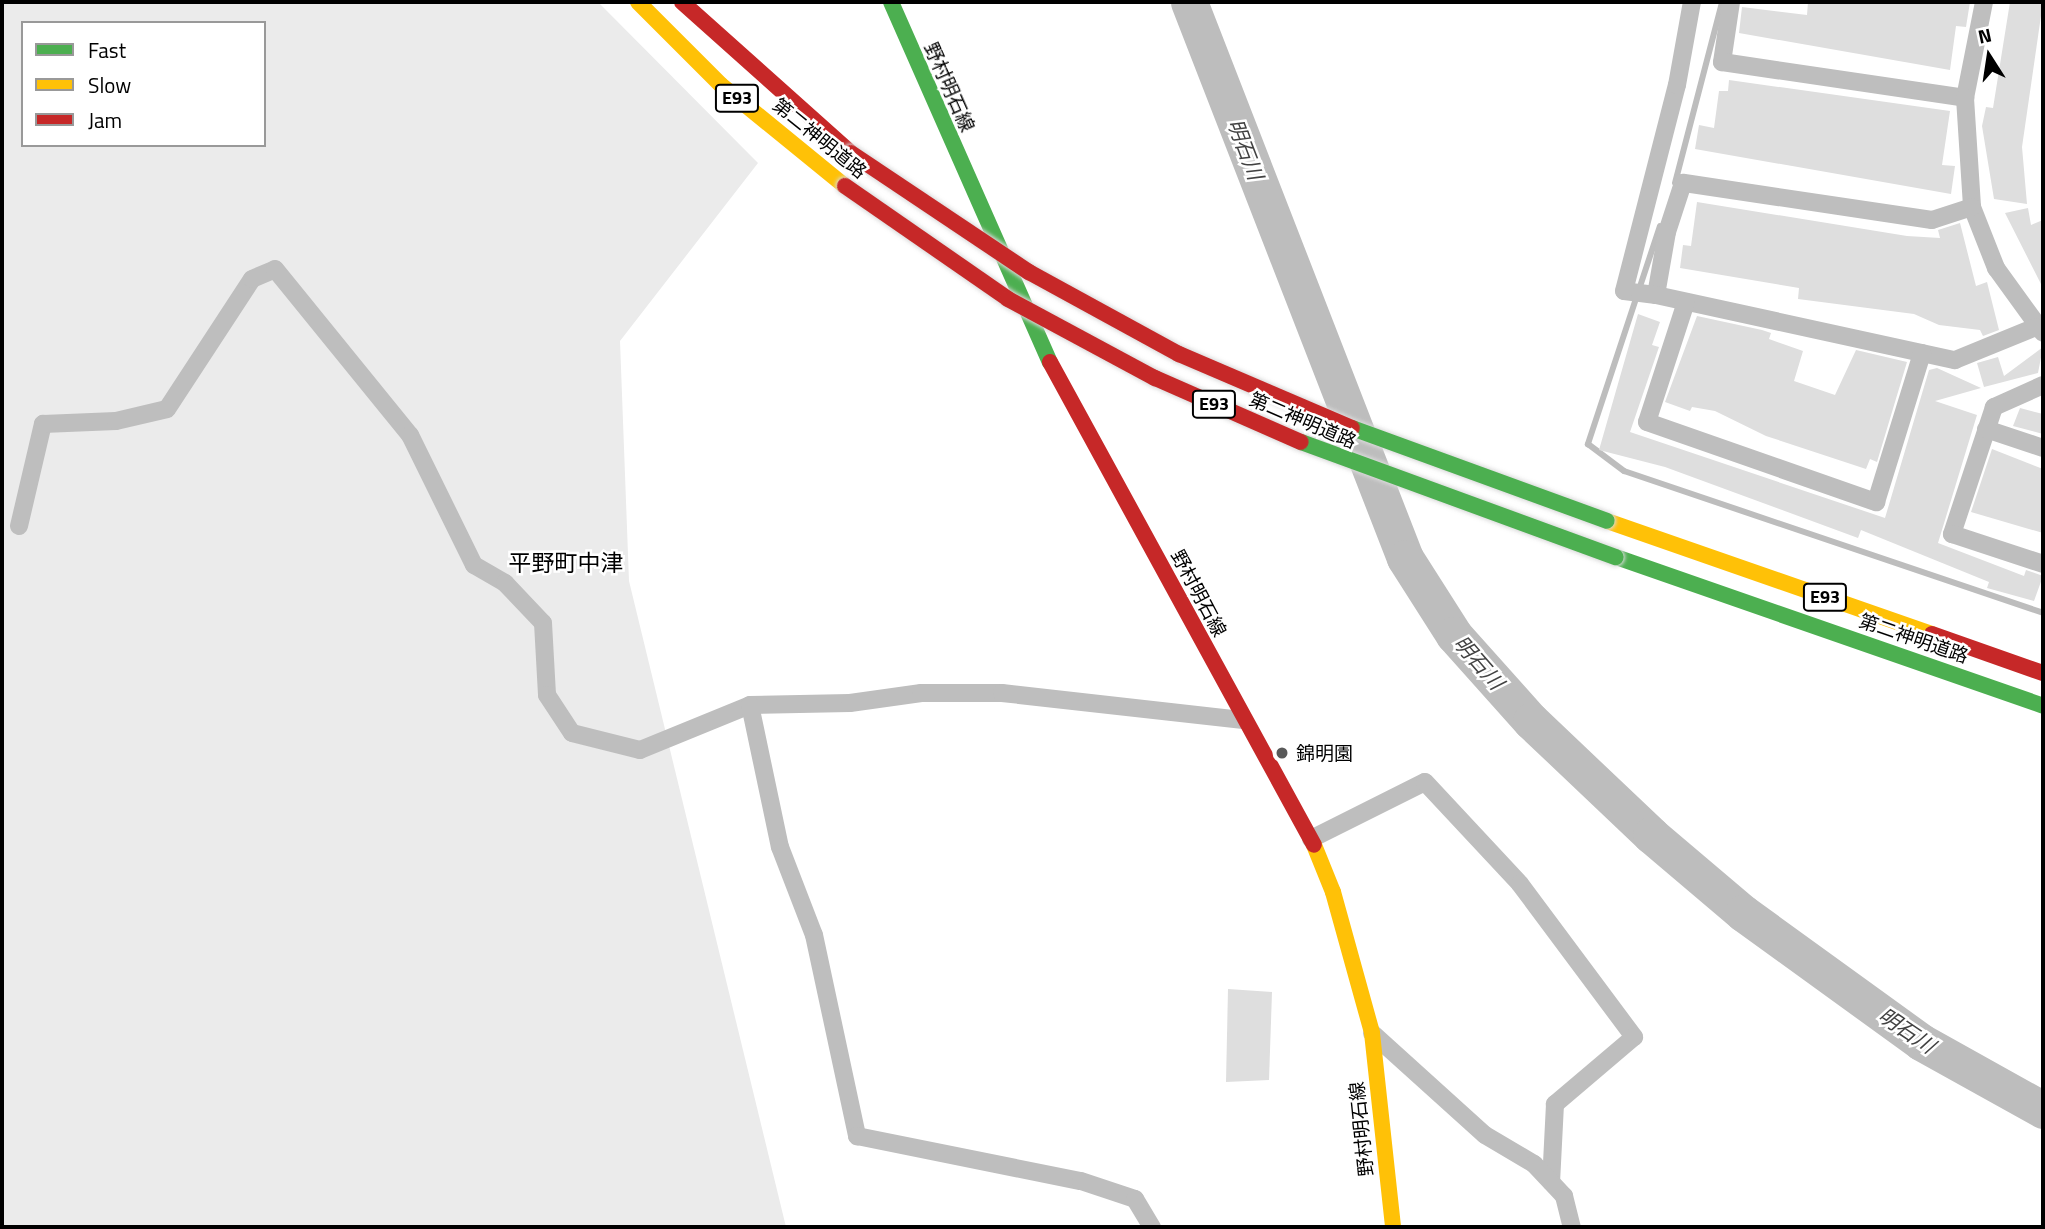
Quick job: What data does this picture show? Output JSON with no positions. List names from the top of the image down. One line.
{"streets":{"main road":["野村明石線","E93","第二神明道路"]},"districts":["平野町中津"],"water":["明石川"],"places":["錦明園"],"legend":["Fast","Slow","Jam"],"north":"top"}
